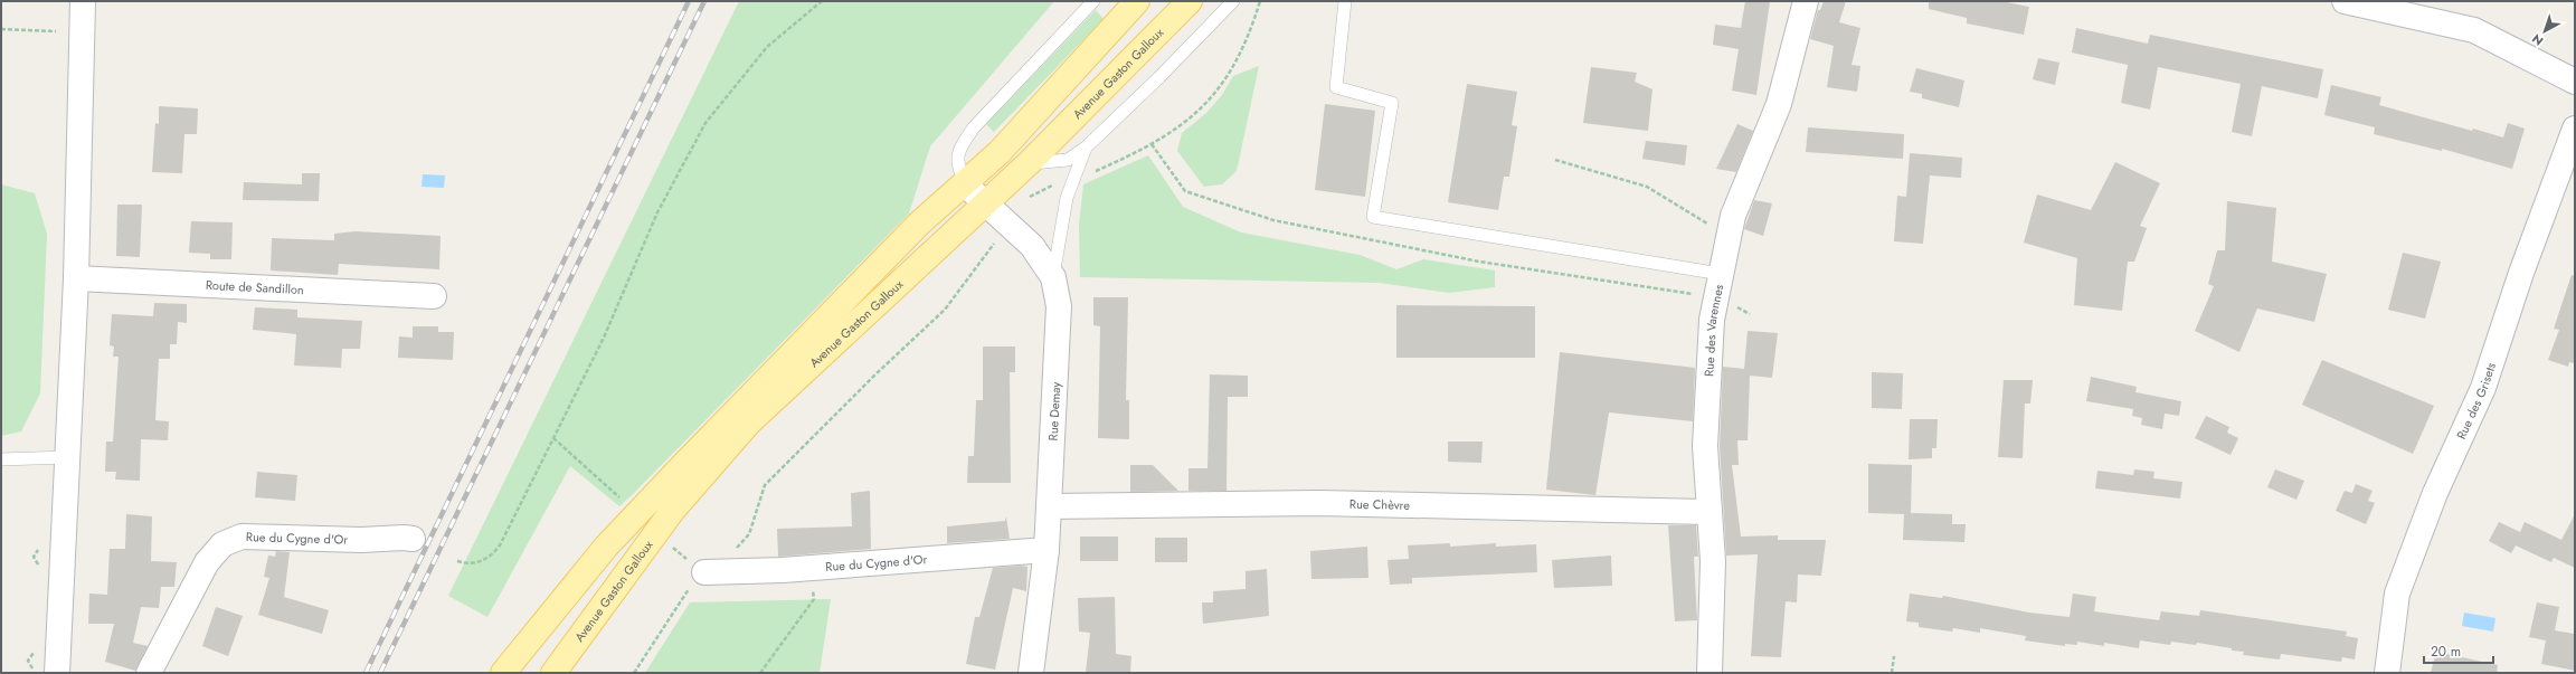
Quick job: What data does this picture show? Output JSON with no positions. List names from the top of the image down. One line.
{"streets":{"main road":["Avenue Gaston Galloux"],"street":["Route de Sandillon","Rue des Varennes","Rue des Grisets","Rue Demay","Rue Chèvre","Rue du Cygne d'Or"]},"crossings":[["Avenue Gaston Galloux","Rue Demay"],["Rue des Varennes","Rue Chèvre"],["Rue Demay","Rue Chèvre"],["Rue Demay","Rue du Cygne d'Or"]],"scale_bar":"20 m","north":"bottom left"}
